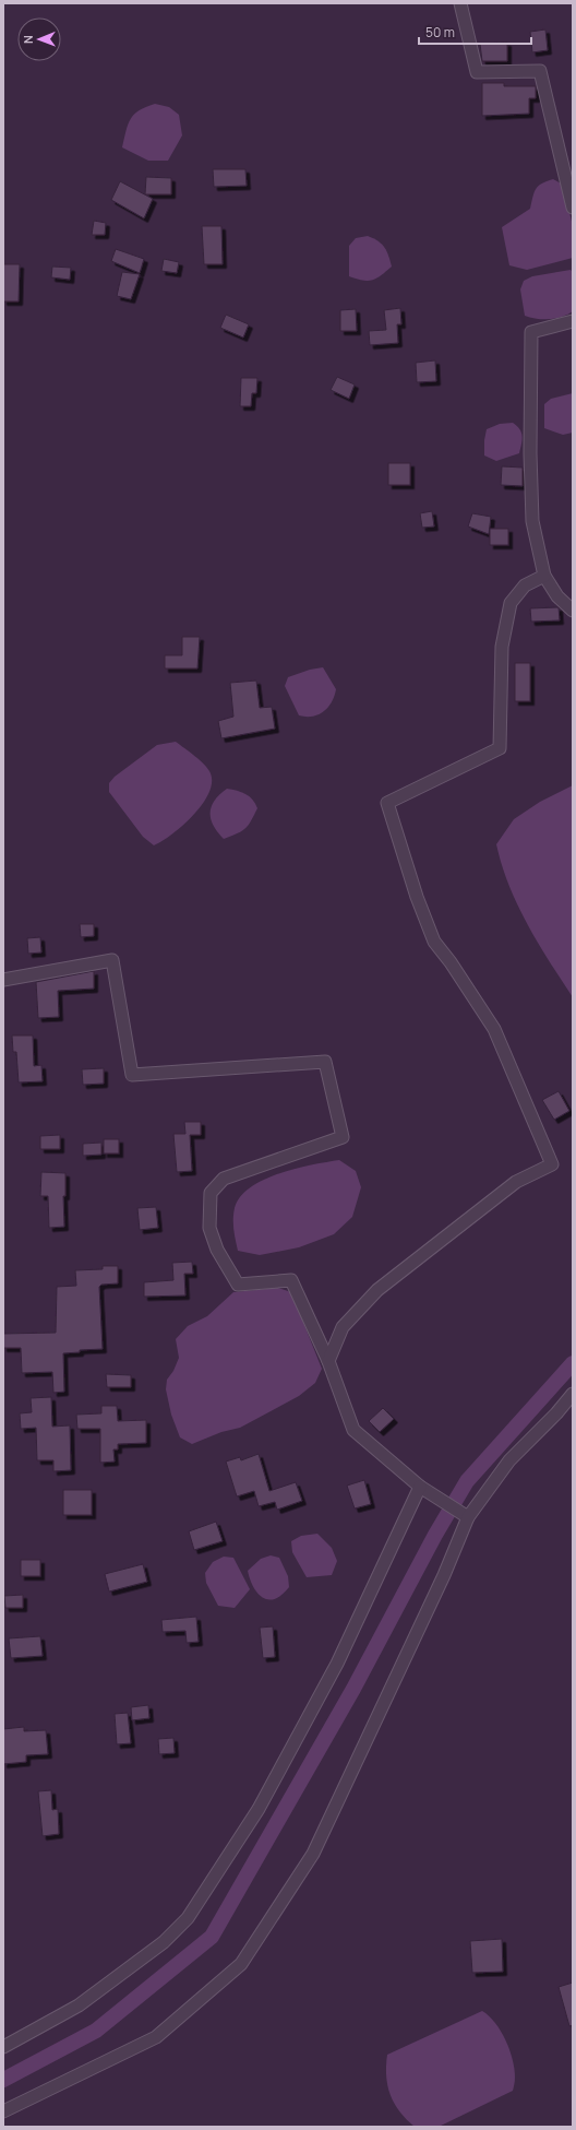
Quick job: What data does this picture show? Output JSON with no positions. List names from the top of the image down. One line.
{"scale_bar":"50 m","north":"left"}
